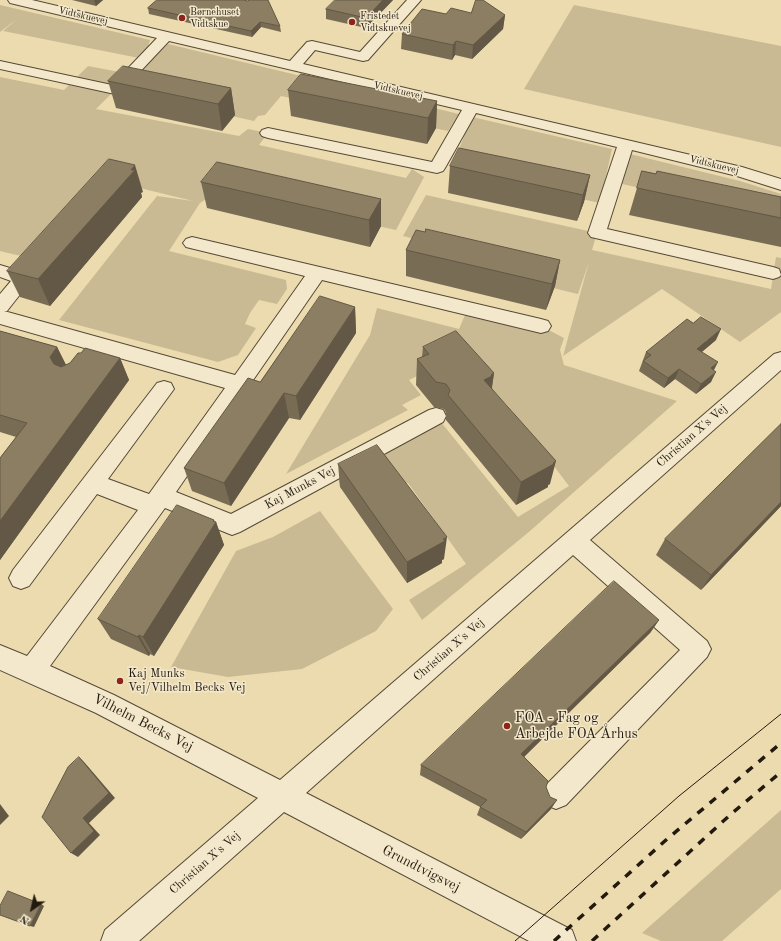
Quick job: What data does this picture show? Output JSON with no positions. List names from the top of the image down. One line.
{"streets":{"street":["Vidtskuevej","Christian X's Vej","Kaj Munks Vej","Vilhelm Becks Vej","Grundtvigsvej"]},"crossings":[["Christian X's Vej","Vilhelm Becks Vej"],["Christian X's Vej","Grundtvigsvej"],["Vilhelm Becks Vej","Grundtvigsvej"]],"places":["Børnehuset Vidtskue","Fristedet Vidtskuevej","Kaj Munks Vej/Vilhelm Becks Vej","FOA - Fag og Arbejde FOA Århus"],"north":"bottom left"}
